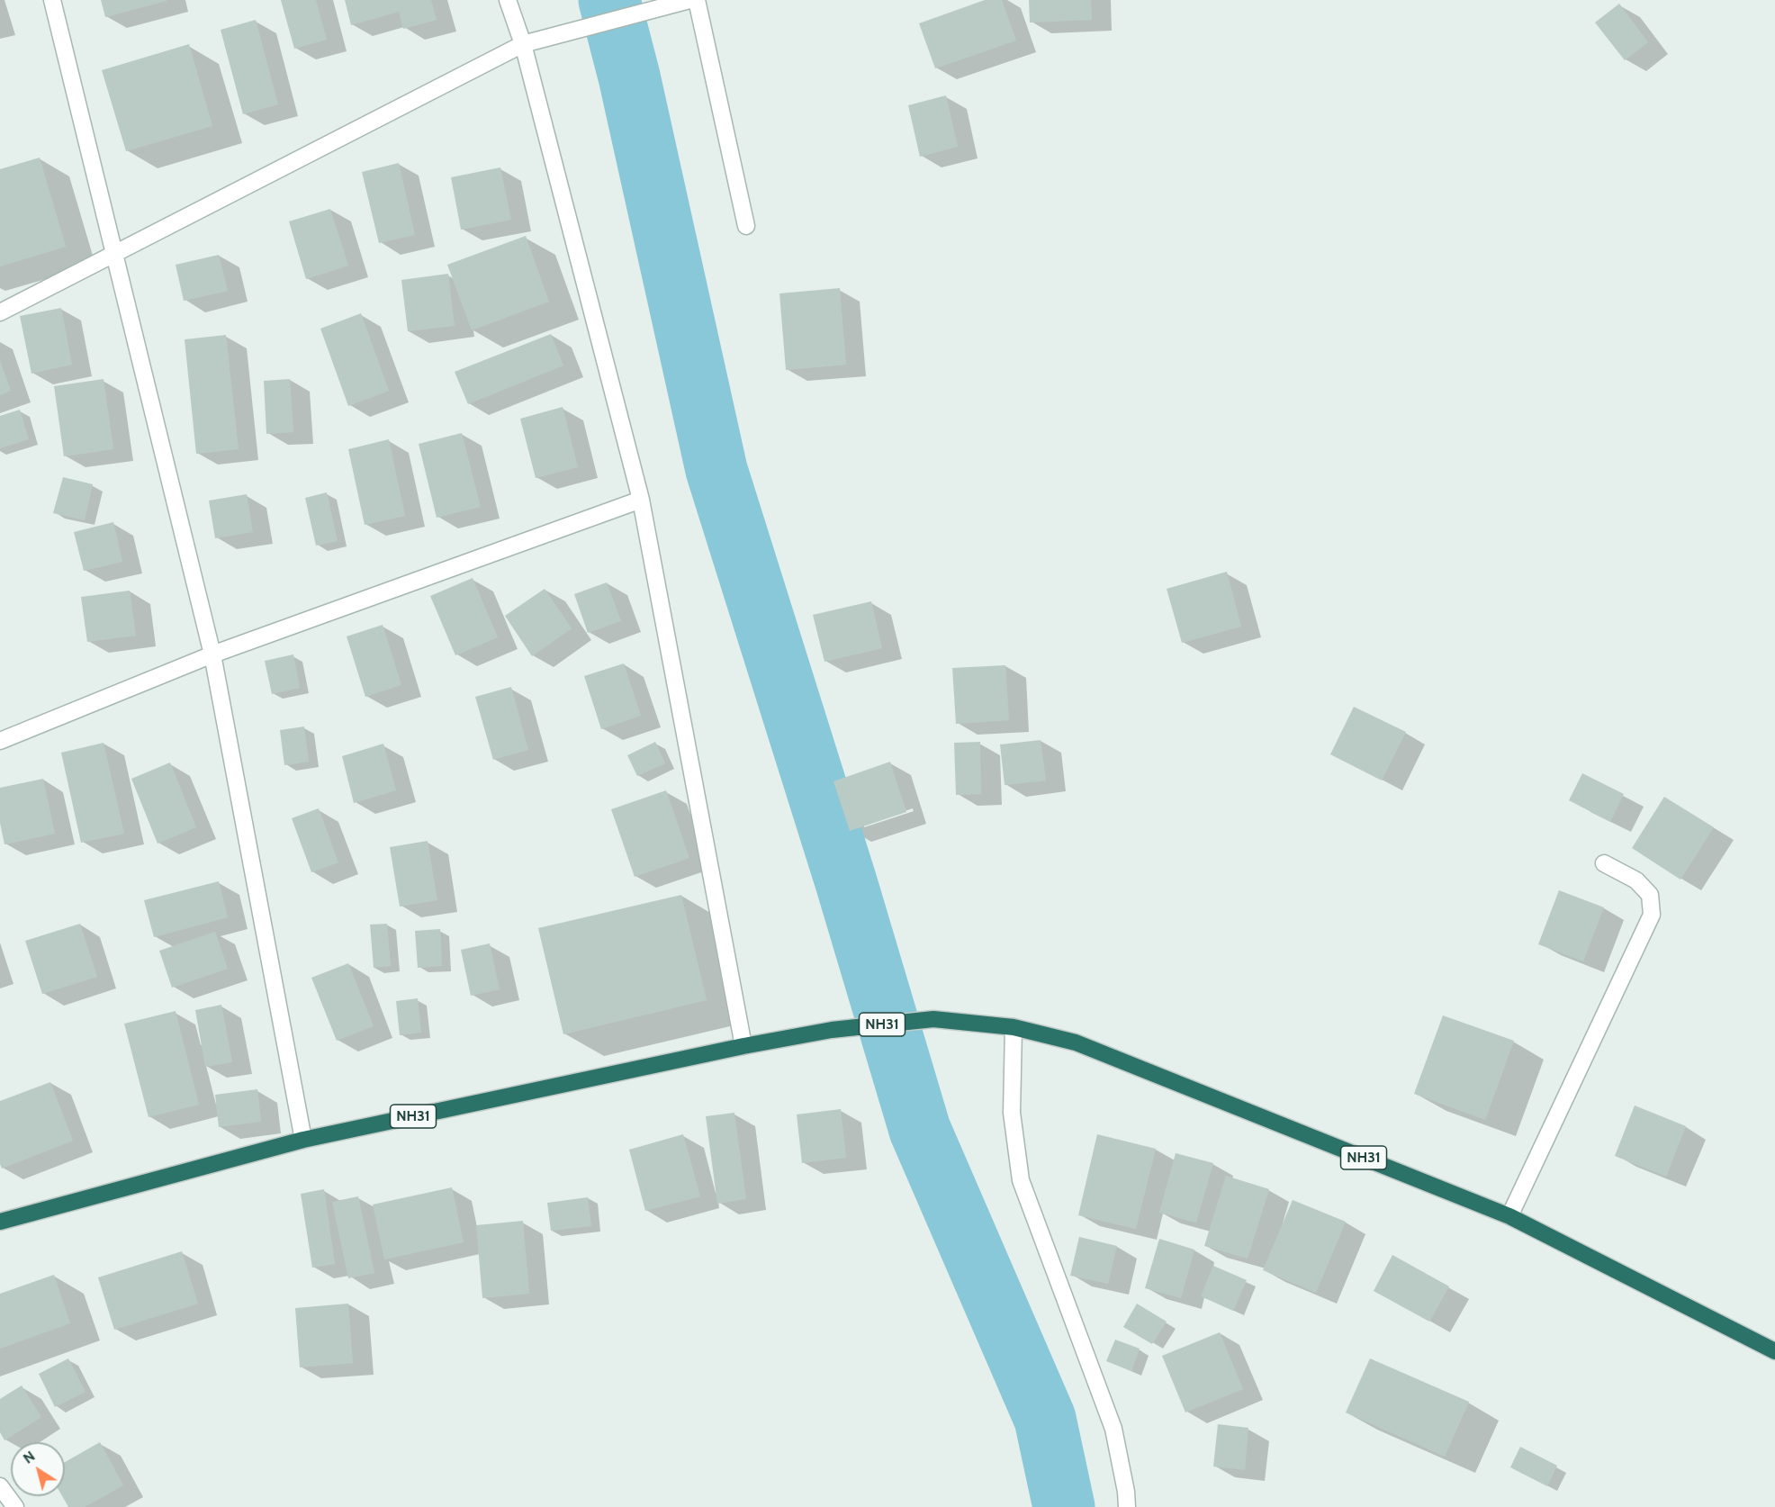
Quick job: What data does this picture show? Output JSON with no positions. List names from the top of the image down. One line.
{"streets":{"highway":["NH31"]},"north":"top left"}
